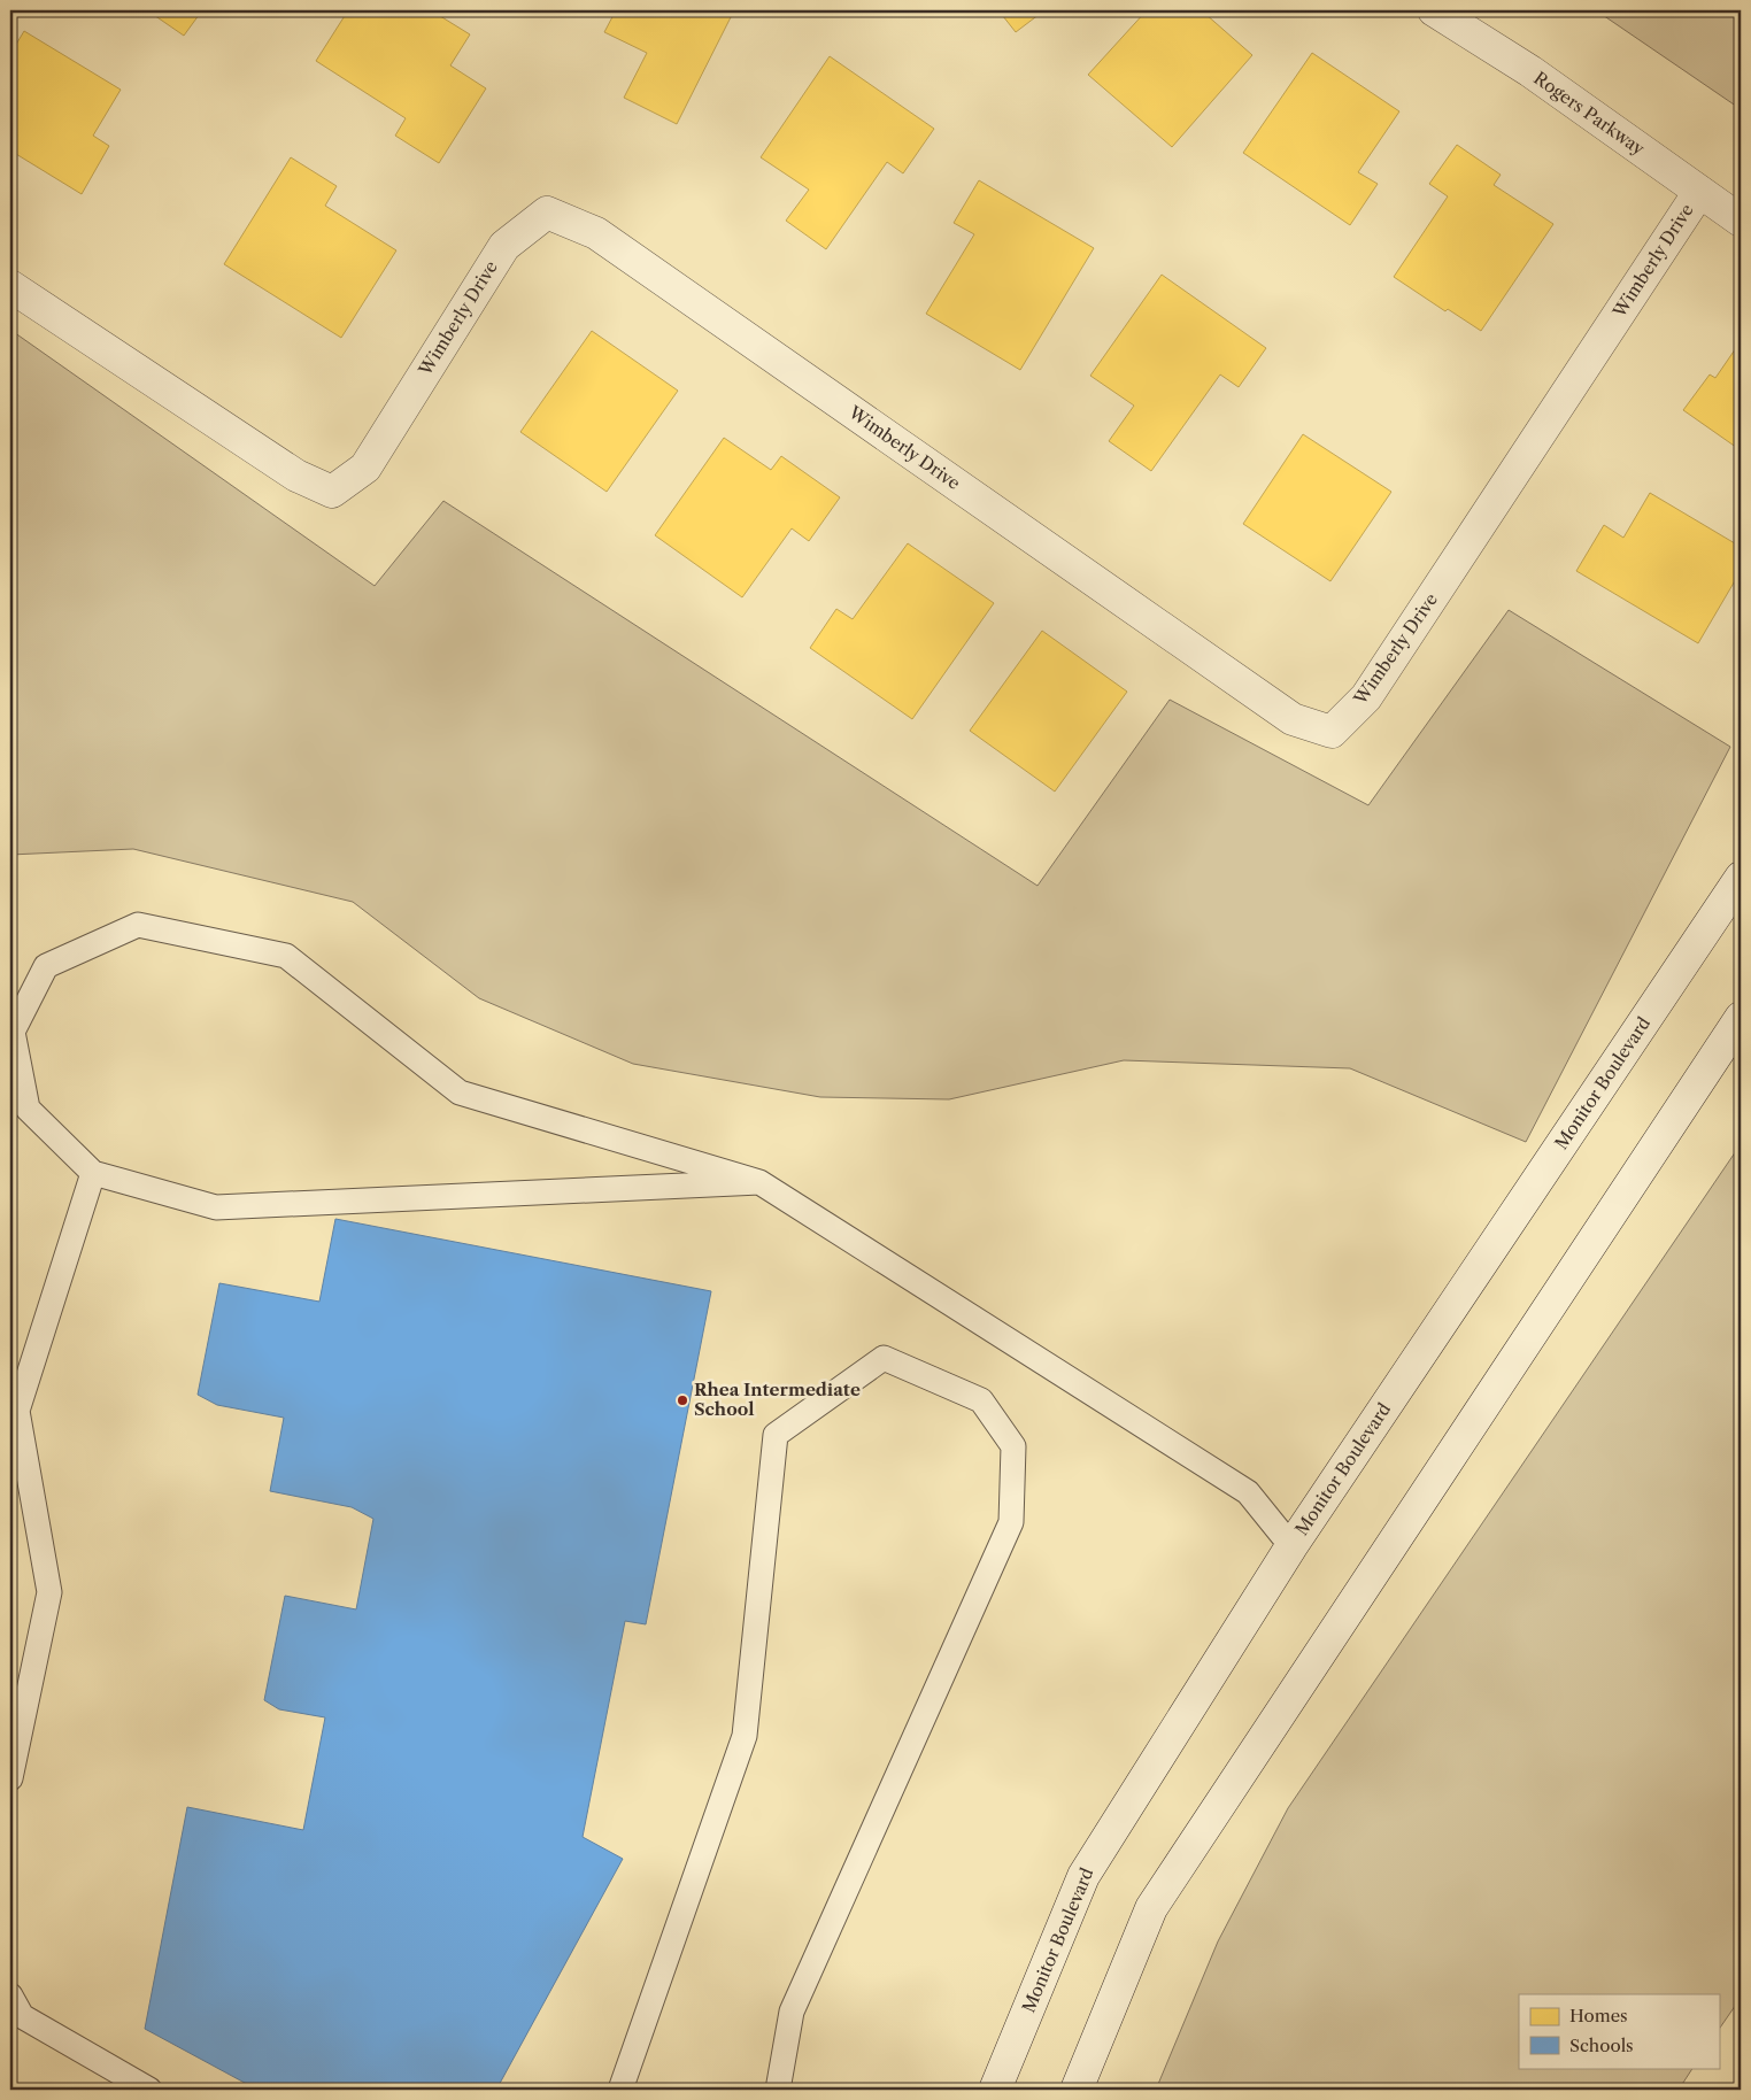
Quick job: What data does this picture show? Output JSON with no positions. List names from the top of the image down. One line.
{"streets":{"street":["Rogers Parkway","Wimberly Drive","Monitor Boulevard"]},"crossings":[["Rogers Parkway","Wimberly Drive"]],"places":["Rhea Intermediate School"],"legend":["Homes","Schools"]}
